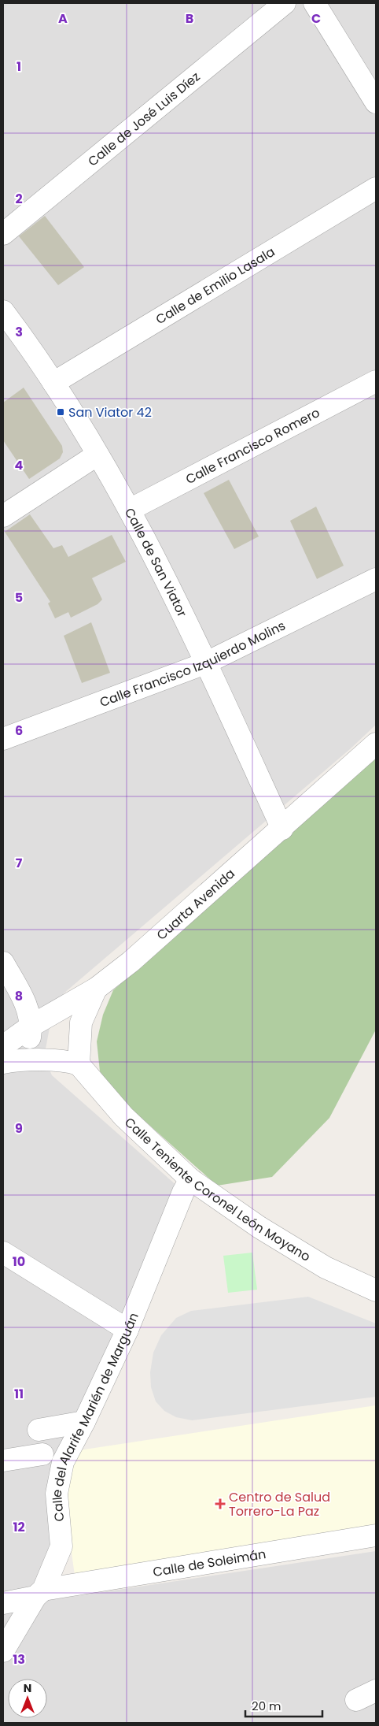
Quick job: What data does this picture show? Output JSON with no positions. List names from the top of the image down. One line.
{"streets":{"street":["Calle de José Luis Díez","Calle de Emilio Lasala","Calle Francisco Romero","Calle de San Viator","Calle Francisco Izquierdo Molins","Cuarta Avenida","Calle Teniente Coronel León Moyano","Calle del Alarife Marién de Marguán","Calle de Soleimán"]},"crossings":[["Calle de Emilio Lasala","Calle de San Viator"],["Calle Francisco Romero","Calle de San Viator"],["Calle de San Viator","Calle Francisco Izquierdo Molins"],["Calle de San Viator","Cuarta Avenida"],["Calle Teniente Coronel León Moyano","Calle del Alarife Marién de Marguán"],["Calle del Alarife Marién de Marguán","Calle de Soleimán"]],"places":{"transit":["San Viator 42"],"health":["Centro de Salud Torrero-La Paz"]},"scale_bar":"20 m","north":"top","grid":{"columns":["A","B","C"],"rows":["1","2","3","4","5","6","7","8","9","10","11","12","13"]}}
